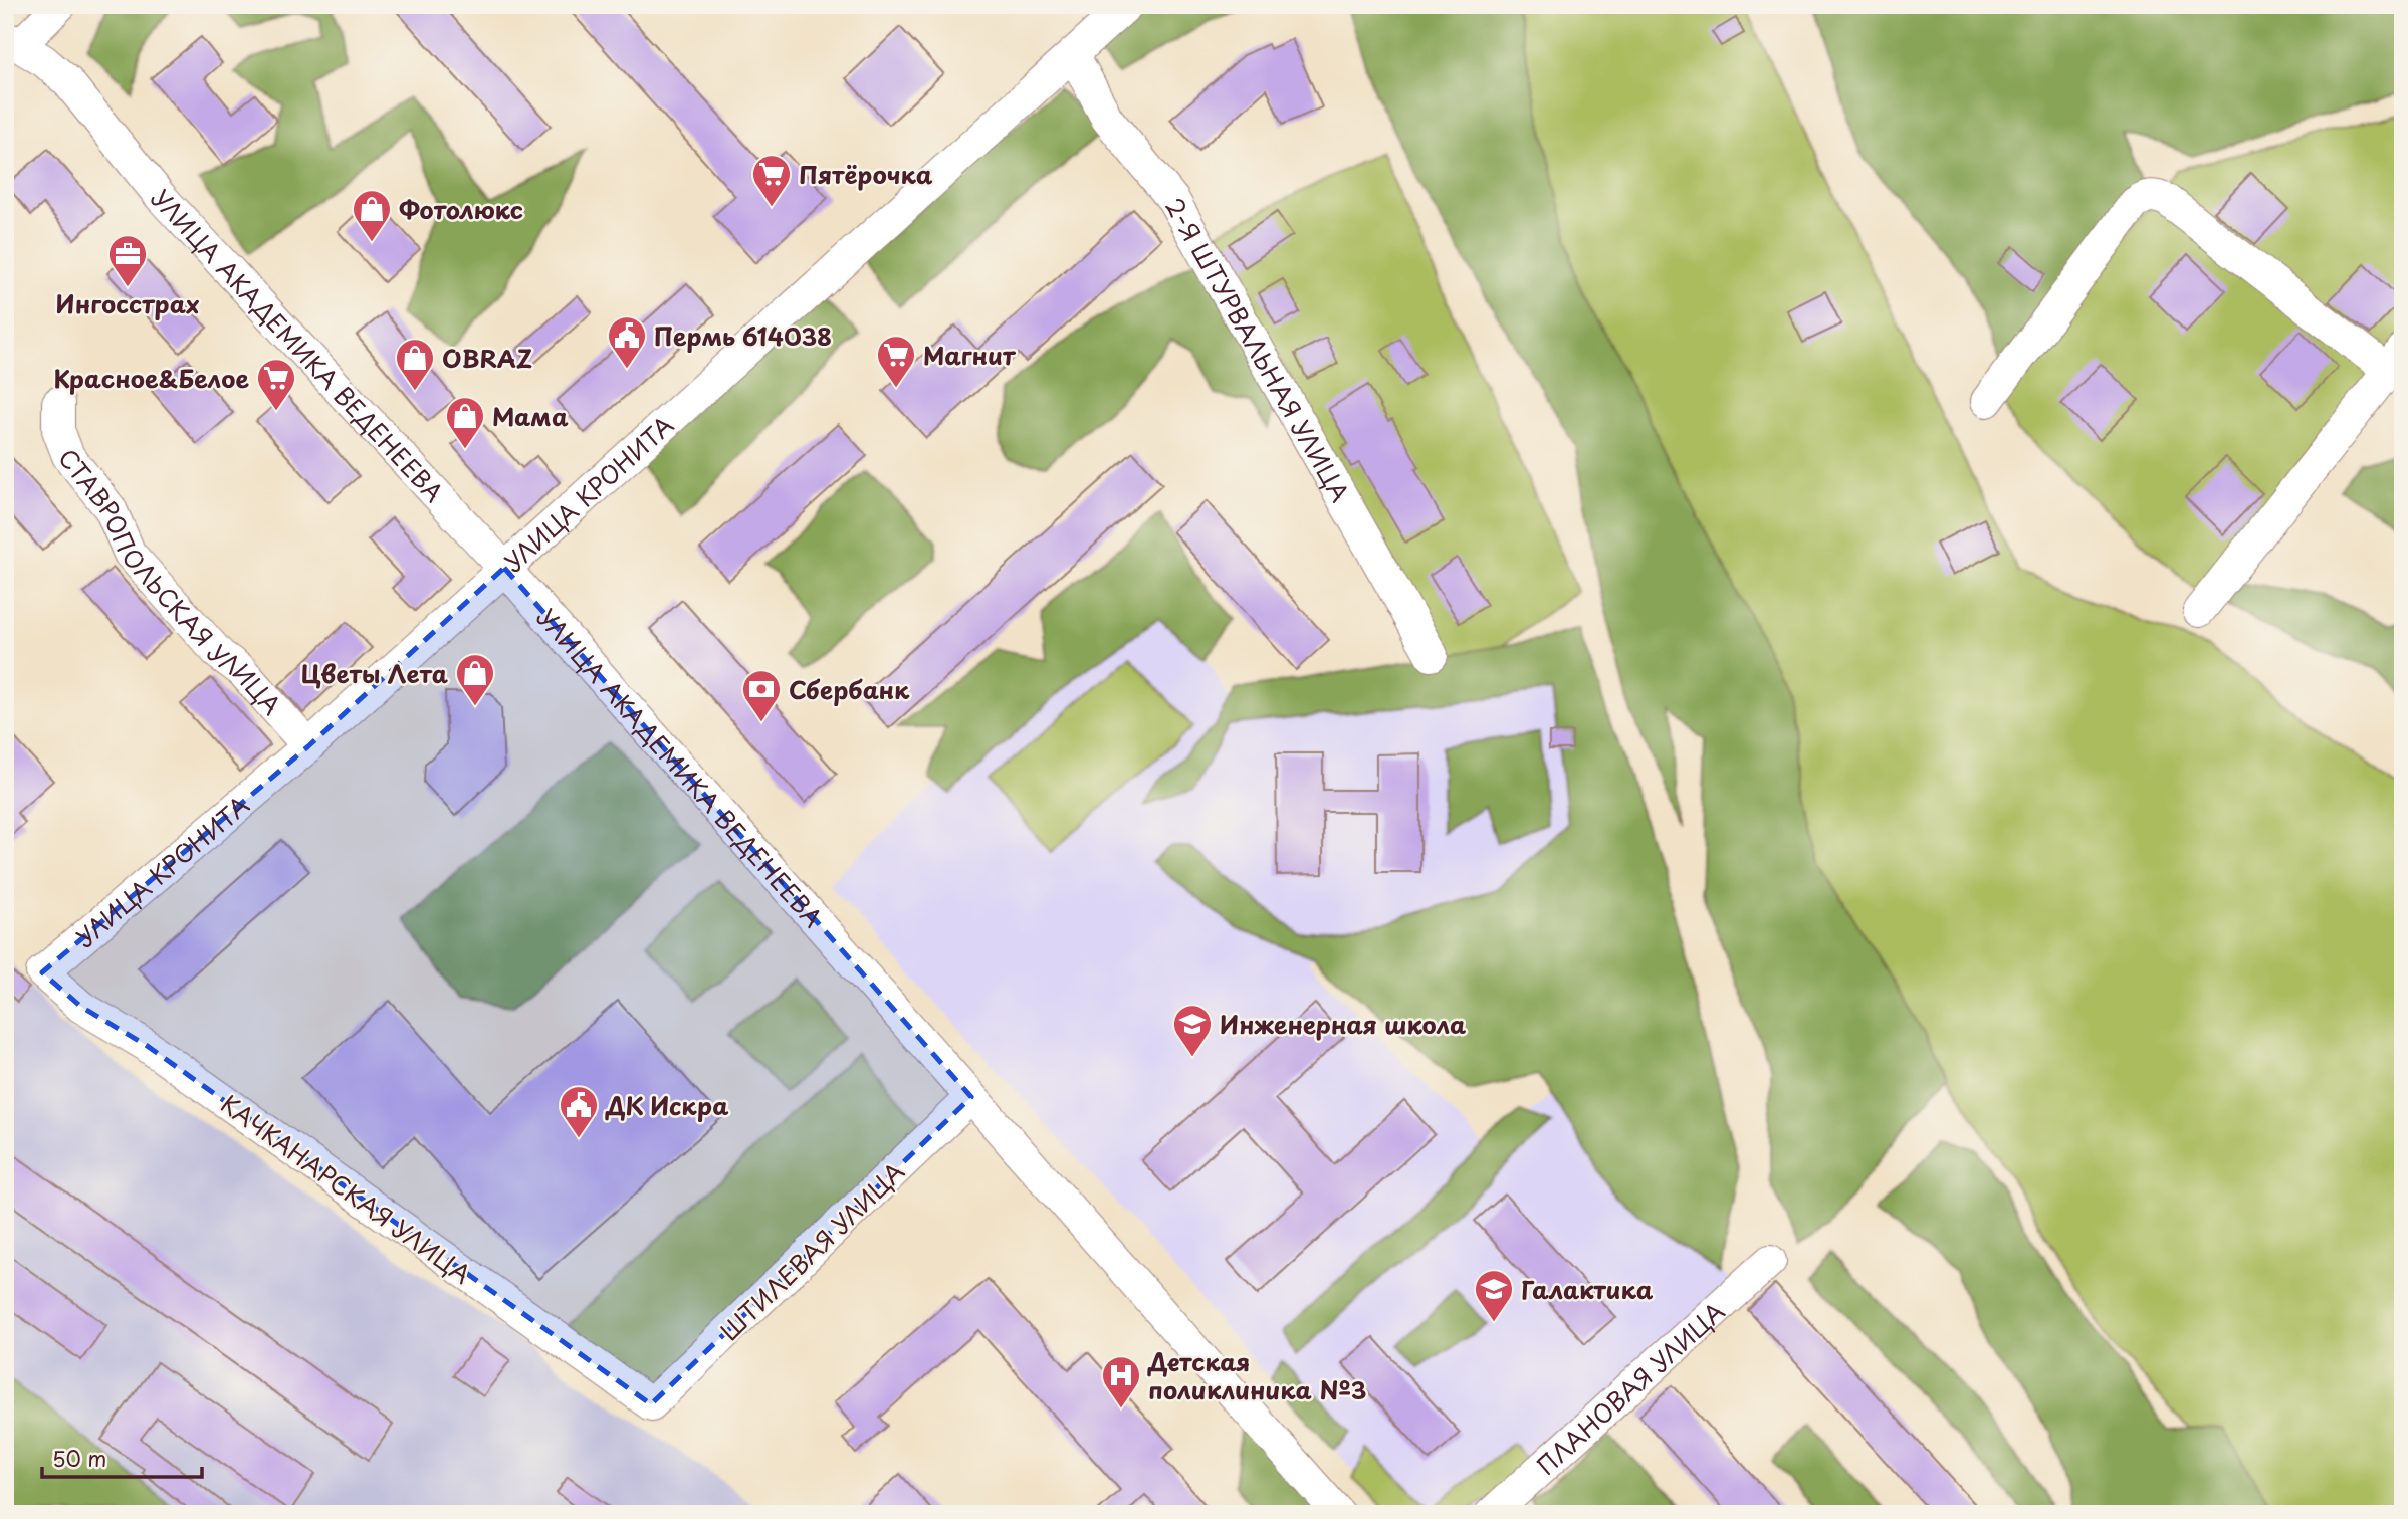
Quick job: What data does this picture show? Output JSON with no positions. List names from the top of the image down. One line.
{"streets":{"street":["УЛИЦА АКАДЕМИКА ВЕДЕНЕЕВА","2-Я ШТУРВАЛЬНАЯ УЛИЦА","УЛИЦА КРОНИТА","СТАВРОПОЛЬСКАЯ УЛИЦА","КАЧКАНАРСКАЯ УЛИЦА","ШТИЛЕВАЯ УЛИЦА","ПЛАНОВАЯ УЛИЦА"]},"crossings":[["УЛИЦА АКАДЕМИКА ВЕДЕНЕЕВА","УЛИЦА КРОНИТА"],["УЛИЦА АКАДЕМИКА ВЕДЕНЕЕВА","ШТИЛЕВАЯ УЛИЦА"],["2-Я ШТУРВАЛЬНАЯ УЛИЦА","УЛИЦА КРОНИТА"],["УЛИЦА КРОНИТА","СТАВРОПОЛЬСКАЯ УЛИЦА"],["УЛИЦА КРОНИТА","КАЧКАНАРСКАЯ УЛИЦА"],["КАЧКАНАРСКАЯ УЛИЦА","ШТИЛЕВАЯ УЛИЦА"]],"places":{"supermarket":["Пятёрочка","Магнит","Красное&Белое"],"shop":["Фотолюкс","OBRAZ","Мама","Цветы Лета"],"office":["Ингосстрах"],"public building":["Пермь 614038","ДК Искра"],"bank":["Сбербанк"],"school or university":["Инженерная школа","Галактика"],"hospital":["Детская поликлиника №3"]},"scale_bar":"50 m"}
